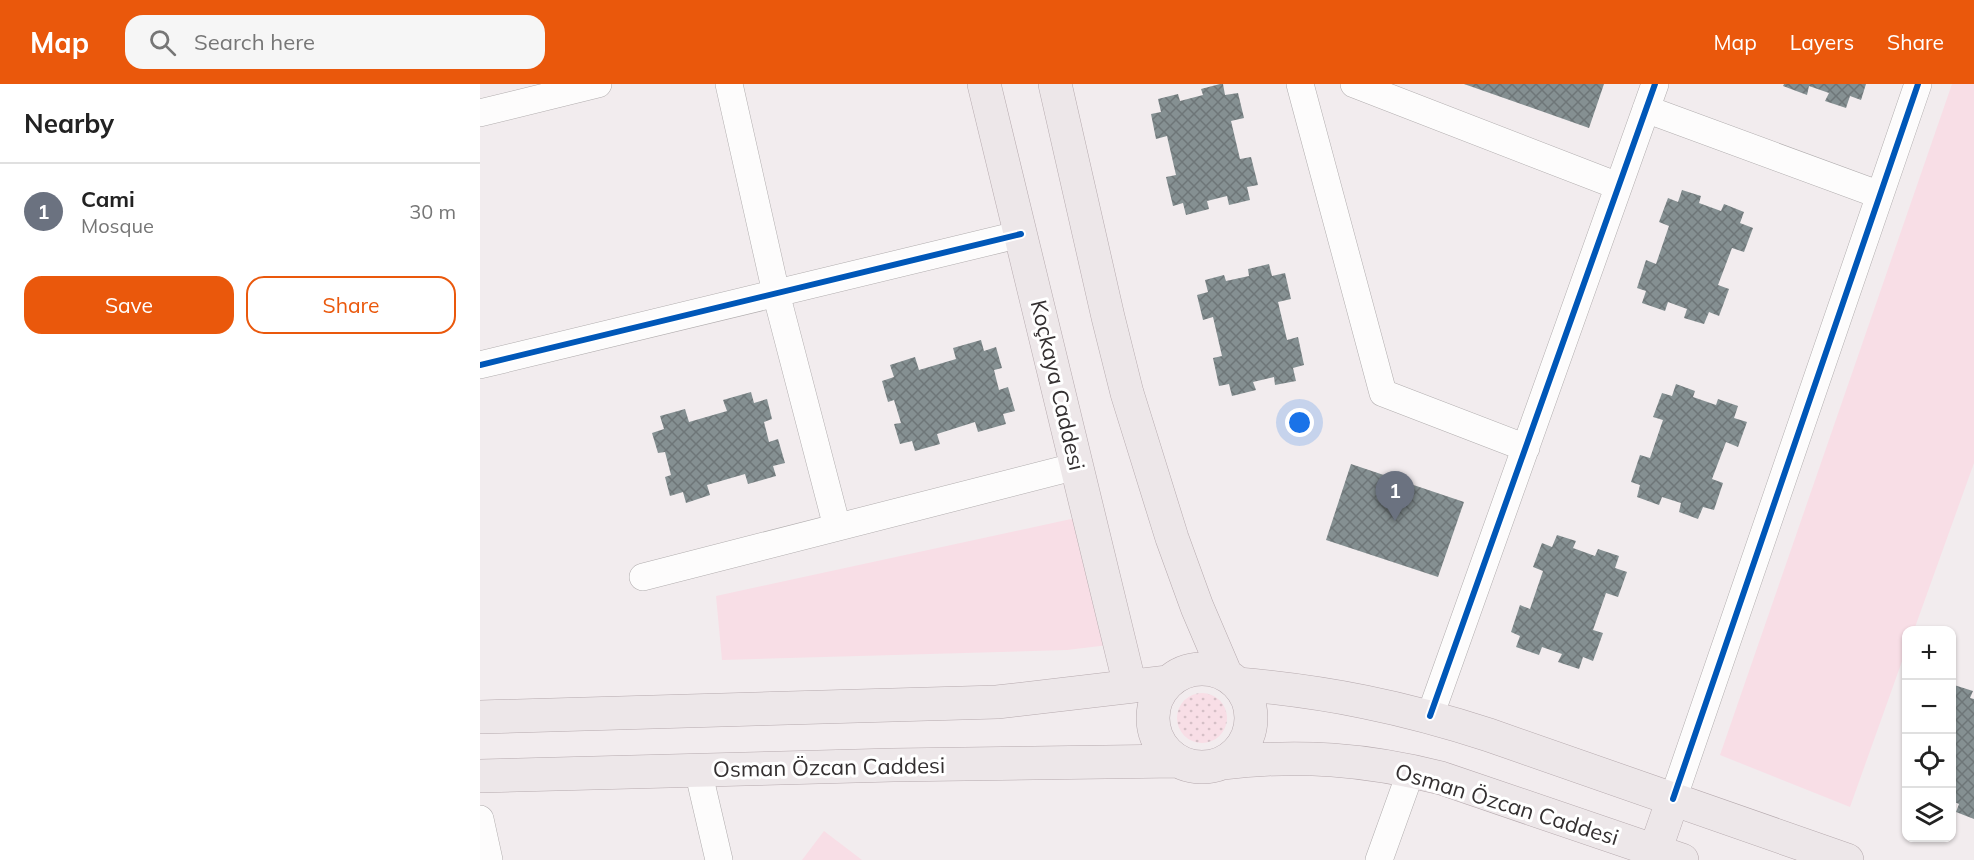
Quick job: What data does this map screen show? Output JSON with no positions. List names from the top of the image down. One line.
{"streets":{"main road":["Koçkaya Caddesi","Osman Özcan Caddesi"]},"page":{"header":"Map","search":"Search here","nav":["Map","Layers","Share"],"heading":"Nearby","list":[{"mark":"1","name":"Cami","note":"Mosque","value":"30 m"}],"buttons":["Save","Share"],"pins":"1","map_buttons":["+","−"]}}
